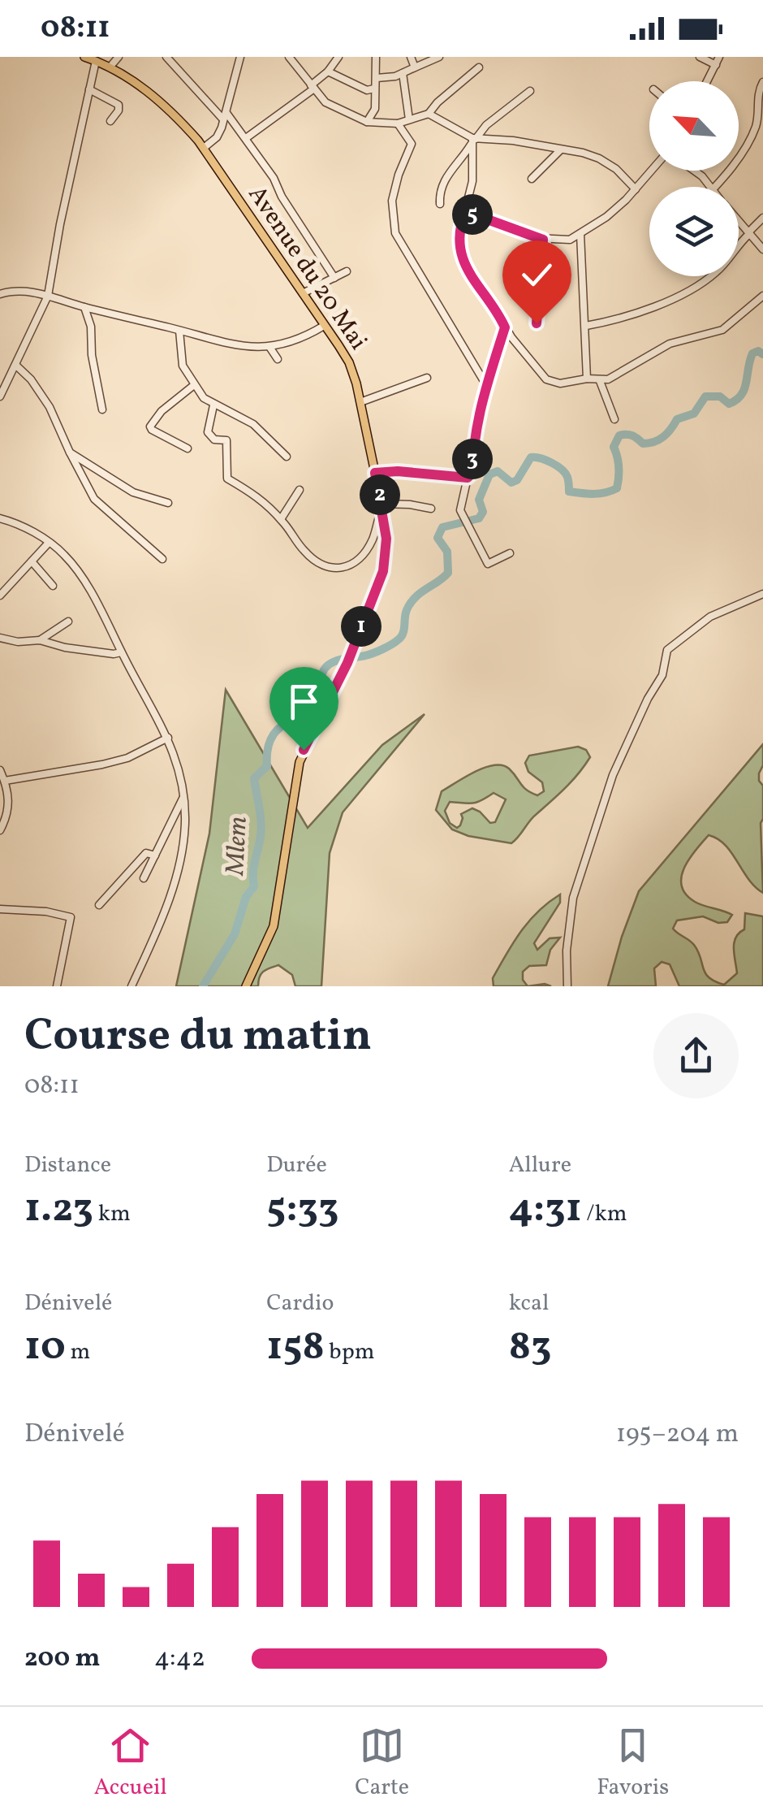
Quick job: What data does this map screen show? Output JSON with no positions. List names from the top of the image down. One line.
{"streets":{"main road":["Avenue du 20 Mai"]},"water":["Mlem"],"north":"top left","page":{"status":"08:11","pins":["5","3","2","1"],"heading":["Course du matin","08:11"],"stats":[["Distance","1.23 km"],["Durée","5:33"],["Allure","4:31 /km"],["Dénivelé","10 m"],["Cardio","158 bpm"],["kcal","83"]],"chart":["Dénivelé","195–204 m"],"list":[{"name":"200 m","note":"4:42"}],"tabs":["Accueil","Carte","Favoris"]}}
